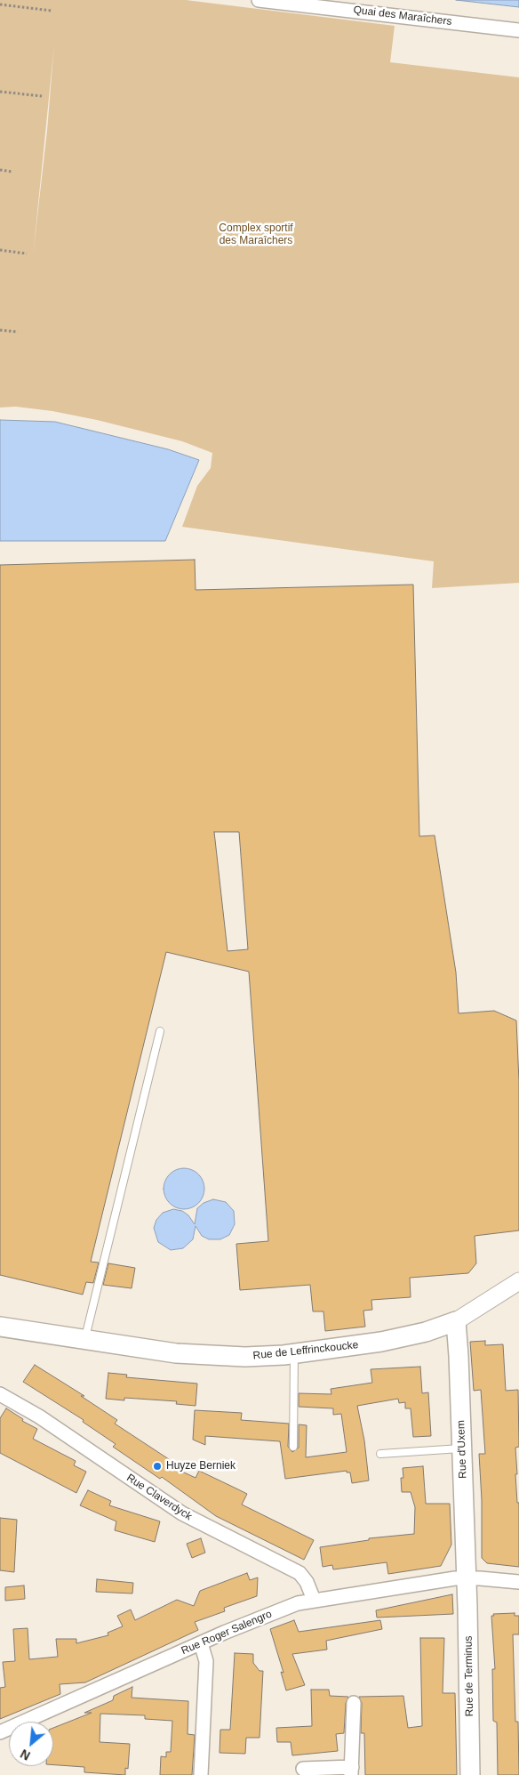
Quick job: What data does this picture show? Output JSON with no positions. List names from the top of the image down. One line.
{"streets":{"main road":["Rue de Leffrinckoucke","Rue d'Uxem","Rue de Terminus"],"street":["Quai des Maraîchers","Rue Claverdyck","Rue Roger Salengro"]},"crossings":[["Rue de Leffrinckoucke","Rue d'Uxem"],["Rue d'Uxem","Rue Roger Salengro"],["Rue d'Uxem","Rue de Terminus"],["Rue Claverdyck","Rue Roger Salengro"],["Rue Roger Salengro","Rue de Terminus"]],"parks":["Complex sportif des Maraîchers"],"places":["Huyze Berniek"],"north":"bottom left"}
